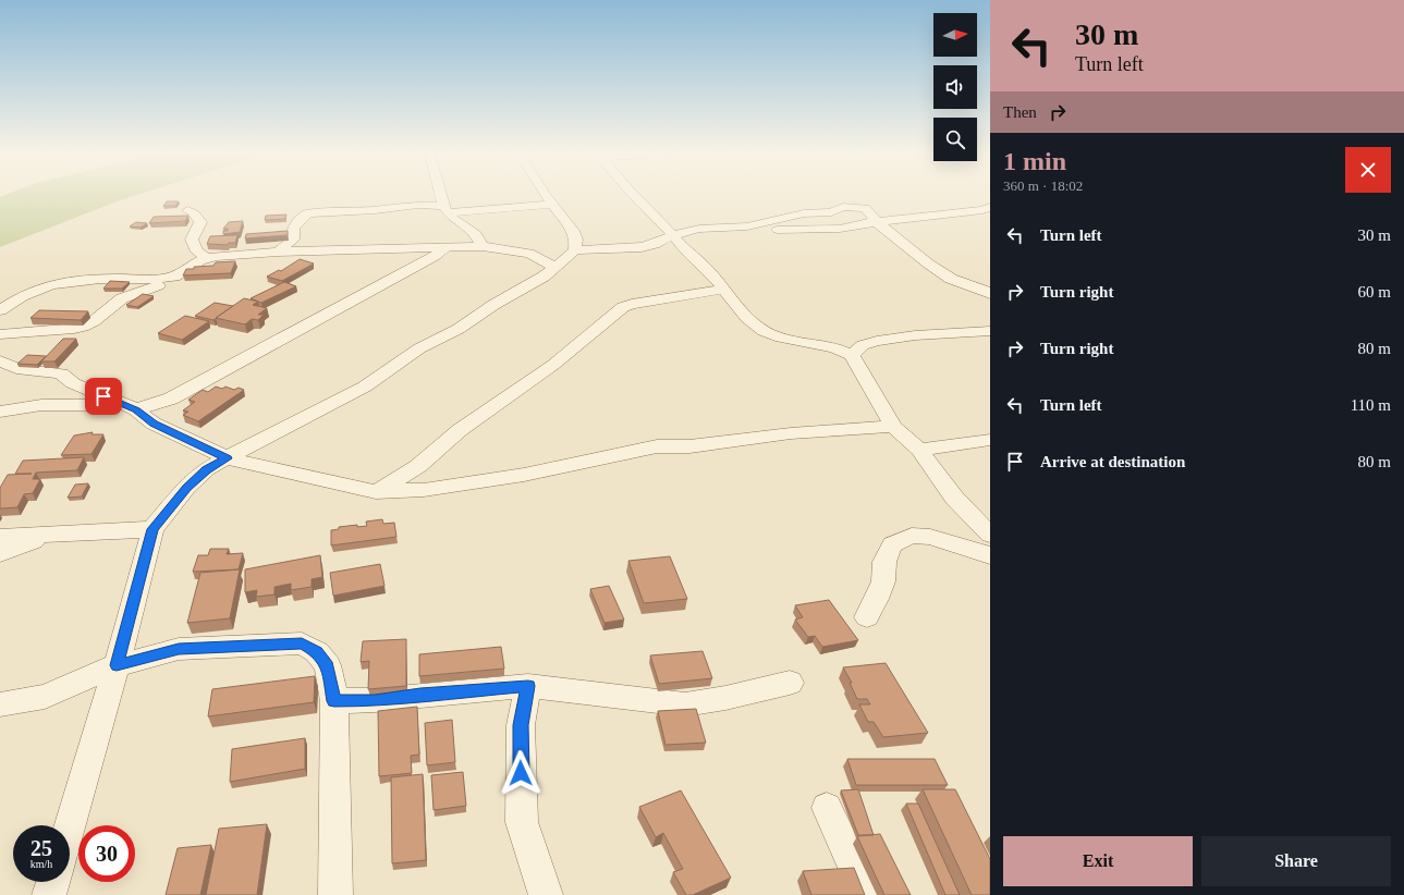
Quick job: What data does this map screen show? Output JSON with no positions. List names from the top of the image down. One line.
{"north":"right","page":{"turn":["30 m","Turn left"],"then":"Then","heading":["1 min","360 m · 18:02"],"list":[{"name":"Turn left","value":"30 m"},{"name":"Turn right","value":"60 m"},{"name":"Turn right","value":"80 m"},{"name":"Turn left","value":"110 m"},{"name":"Arrive at destination","value":"80 m"}],"speed":"25 km/h","limit":"30","buttons":["Exit","Share"]}}
